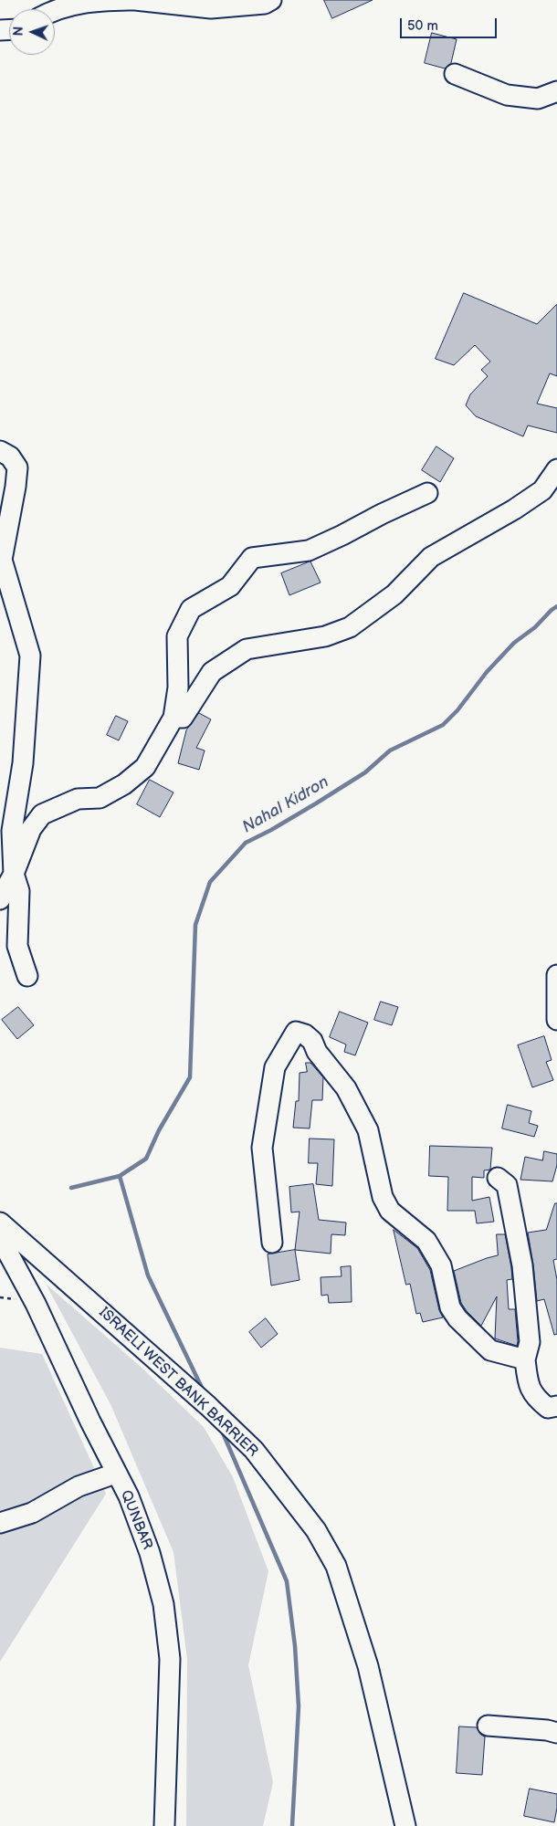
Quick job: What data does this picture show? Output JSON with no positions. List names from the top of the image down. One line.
{"streets":{"street":["ISRAELI WEST BANK BARRIER","QUNBAR"]},"water":["Nahal Kidron"],"scale_bar":"50 m","north":"left"}
